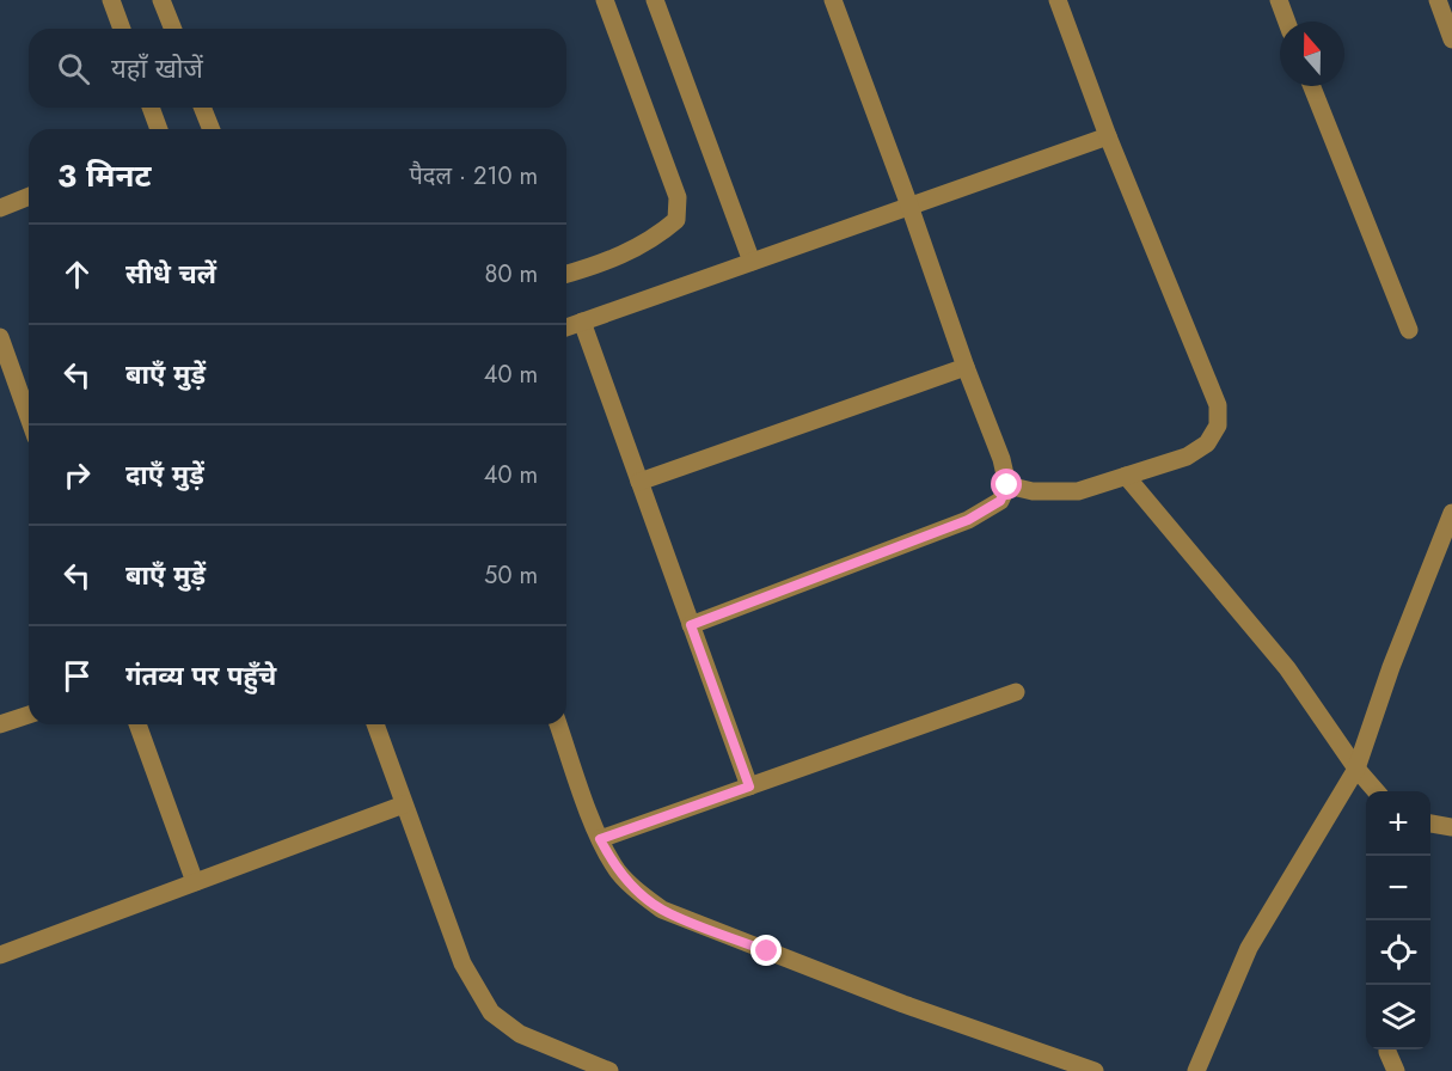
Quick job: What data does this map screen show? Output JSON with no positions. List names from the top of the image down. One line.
{"north":"top","page":{"search":"यहाँ खोजें","heading":["3 मिनट","पैदल · 210 m"],"list":[["सीधे चलें","80 m"],["बाएँ मुड़ें","40 m"],["दाएँ मुड़ें","40 m"],["बाएँ मुड़ें","50 m"],"गंतव्य पर पहुँचे"],"map_buttons":["+","−"]}}
